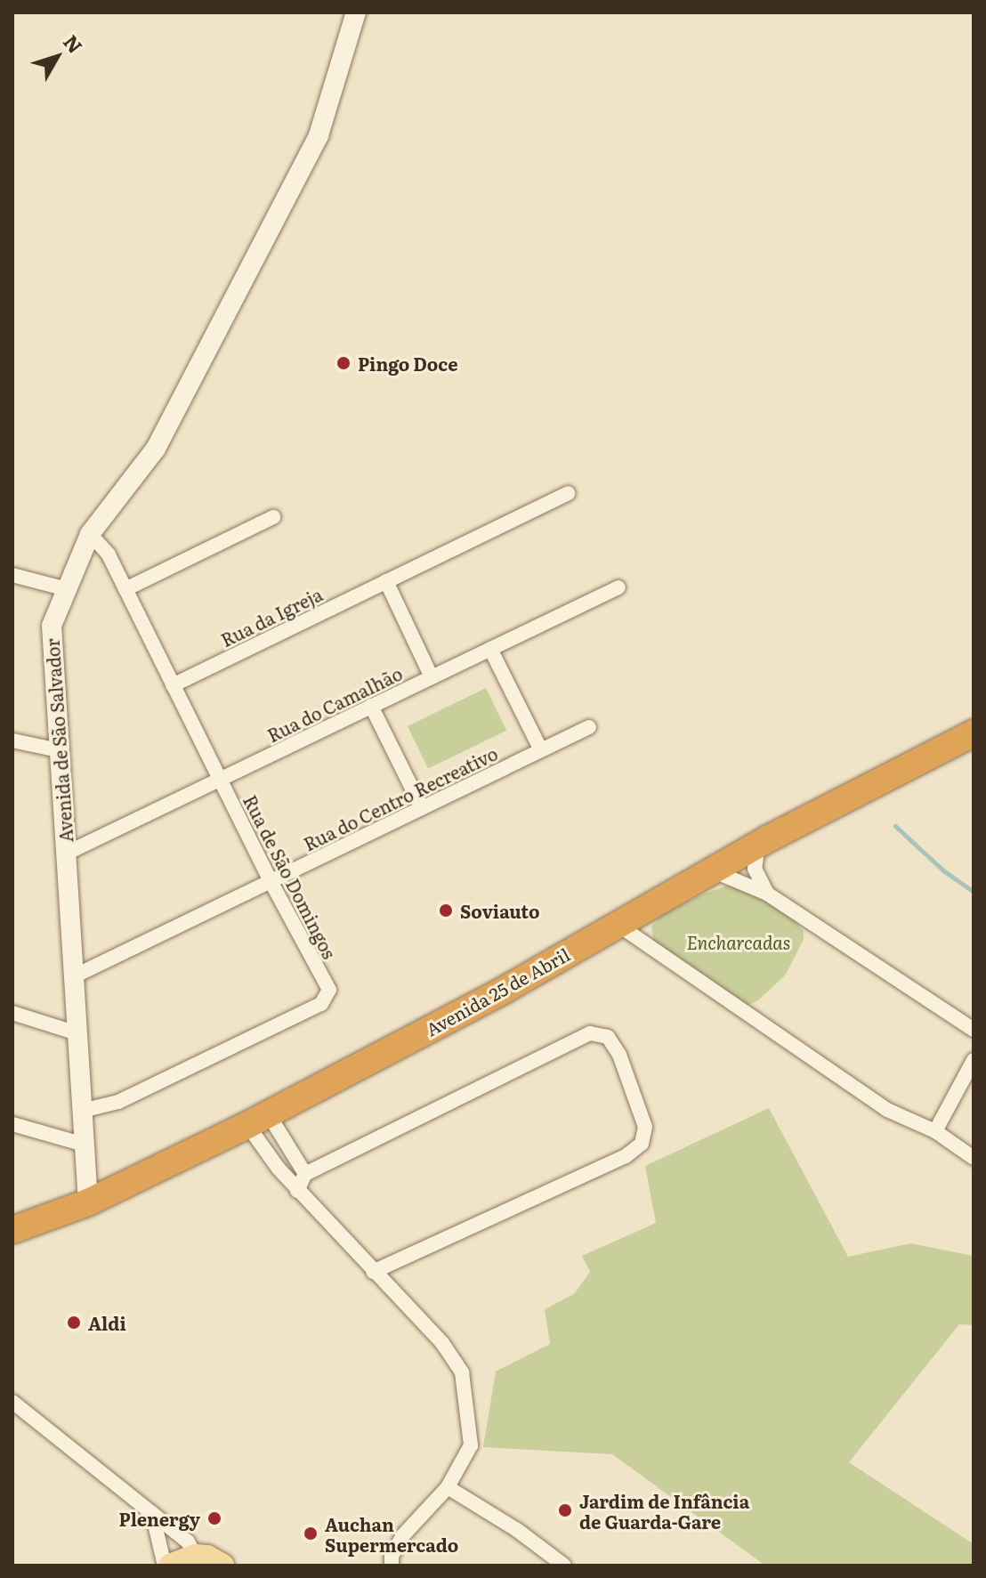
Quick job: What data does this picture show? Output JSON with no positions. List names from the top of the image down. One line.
{"streets":{"highway":["Avenida 25 de Abril"],"street":["Rua da Igreja","Rua do Camalhão","Avenida de São Salvador","Rua do Centro Recreativo","Rua de São Domingos"]},"crossings":[["Rua da Igreja","Rua de São Domingos"],["Rua do Camalhão","Avenida de São Salvador"],["Rua do Camalhão","Rua de São Domingos"],["Avenida de São Salvador","Rua do Centro Recreativo"],["Avenida de São Salvador","Rua de São Domingos"],["Avenida de São Salvador","Avenida 25 de Abril"],["Rua do Centro Recreativo","Rua de São Domingos"]],"parks":["Encharcadas"],"places":["Pingo Doce","Soviauto","Aldi","Jardim de Infância de Guarda-Gare","Plenergy","Auchan Supermercado"],"north":"top right"}
